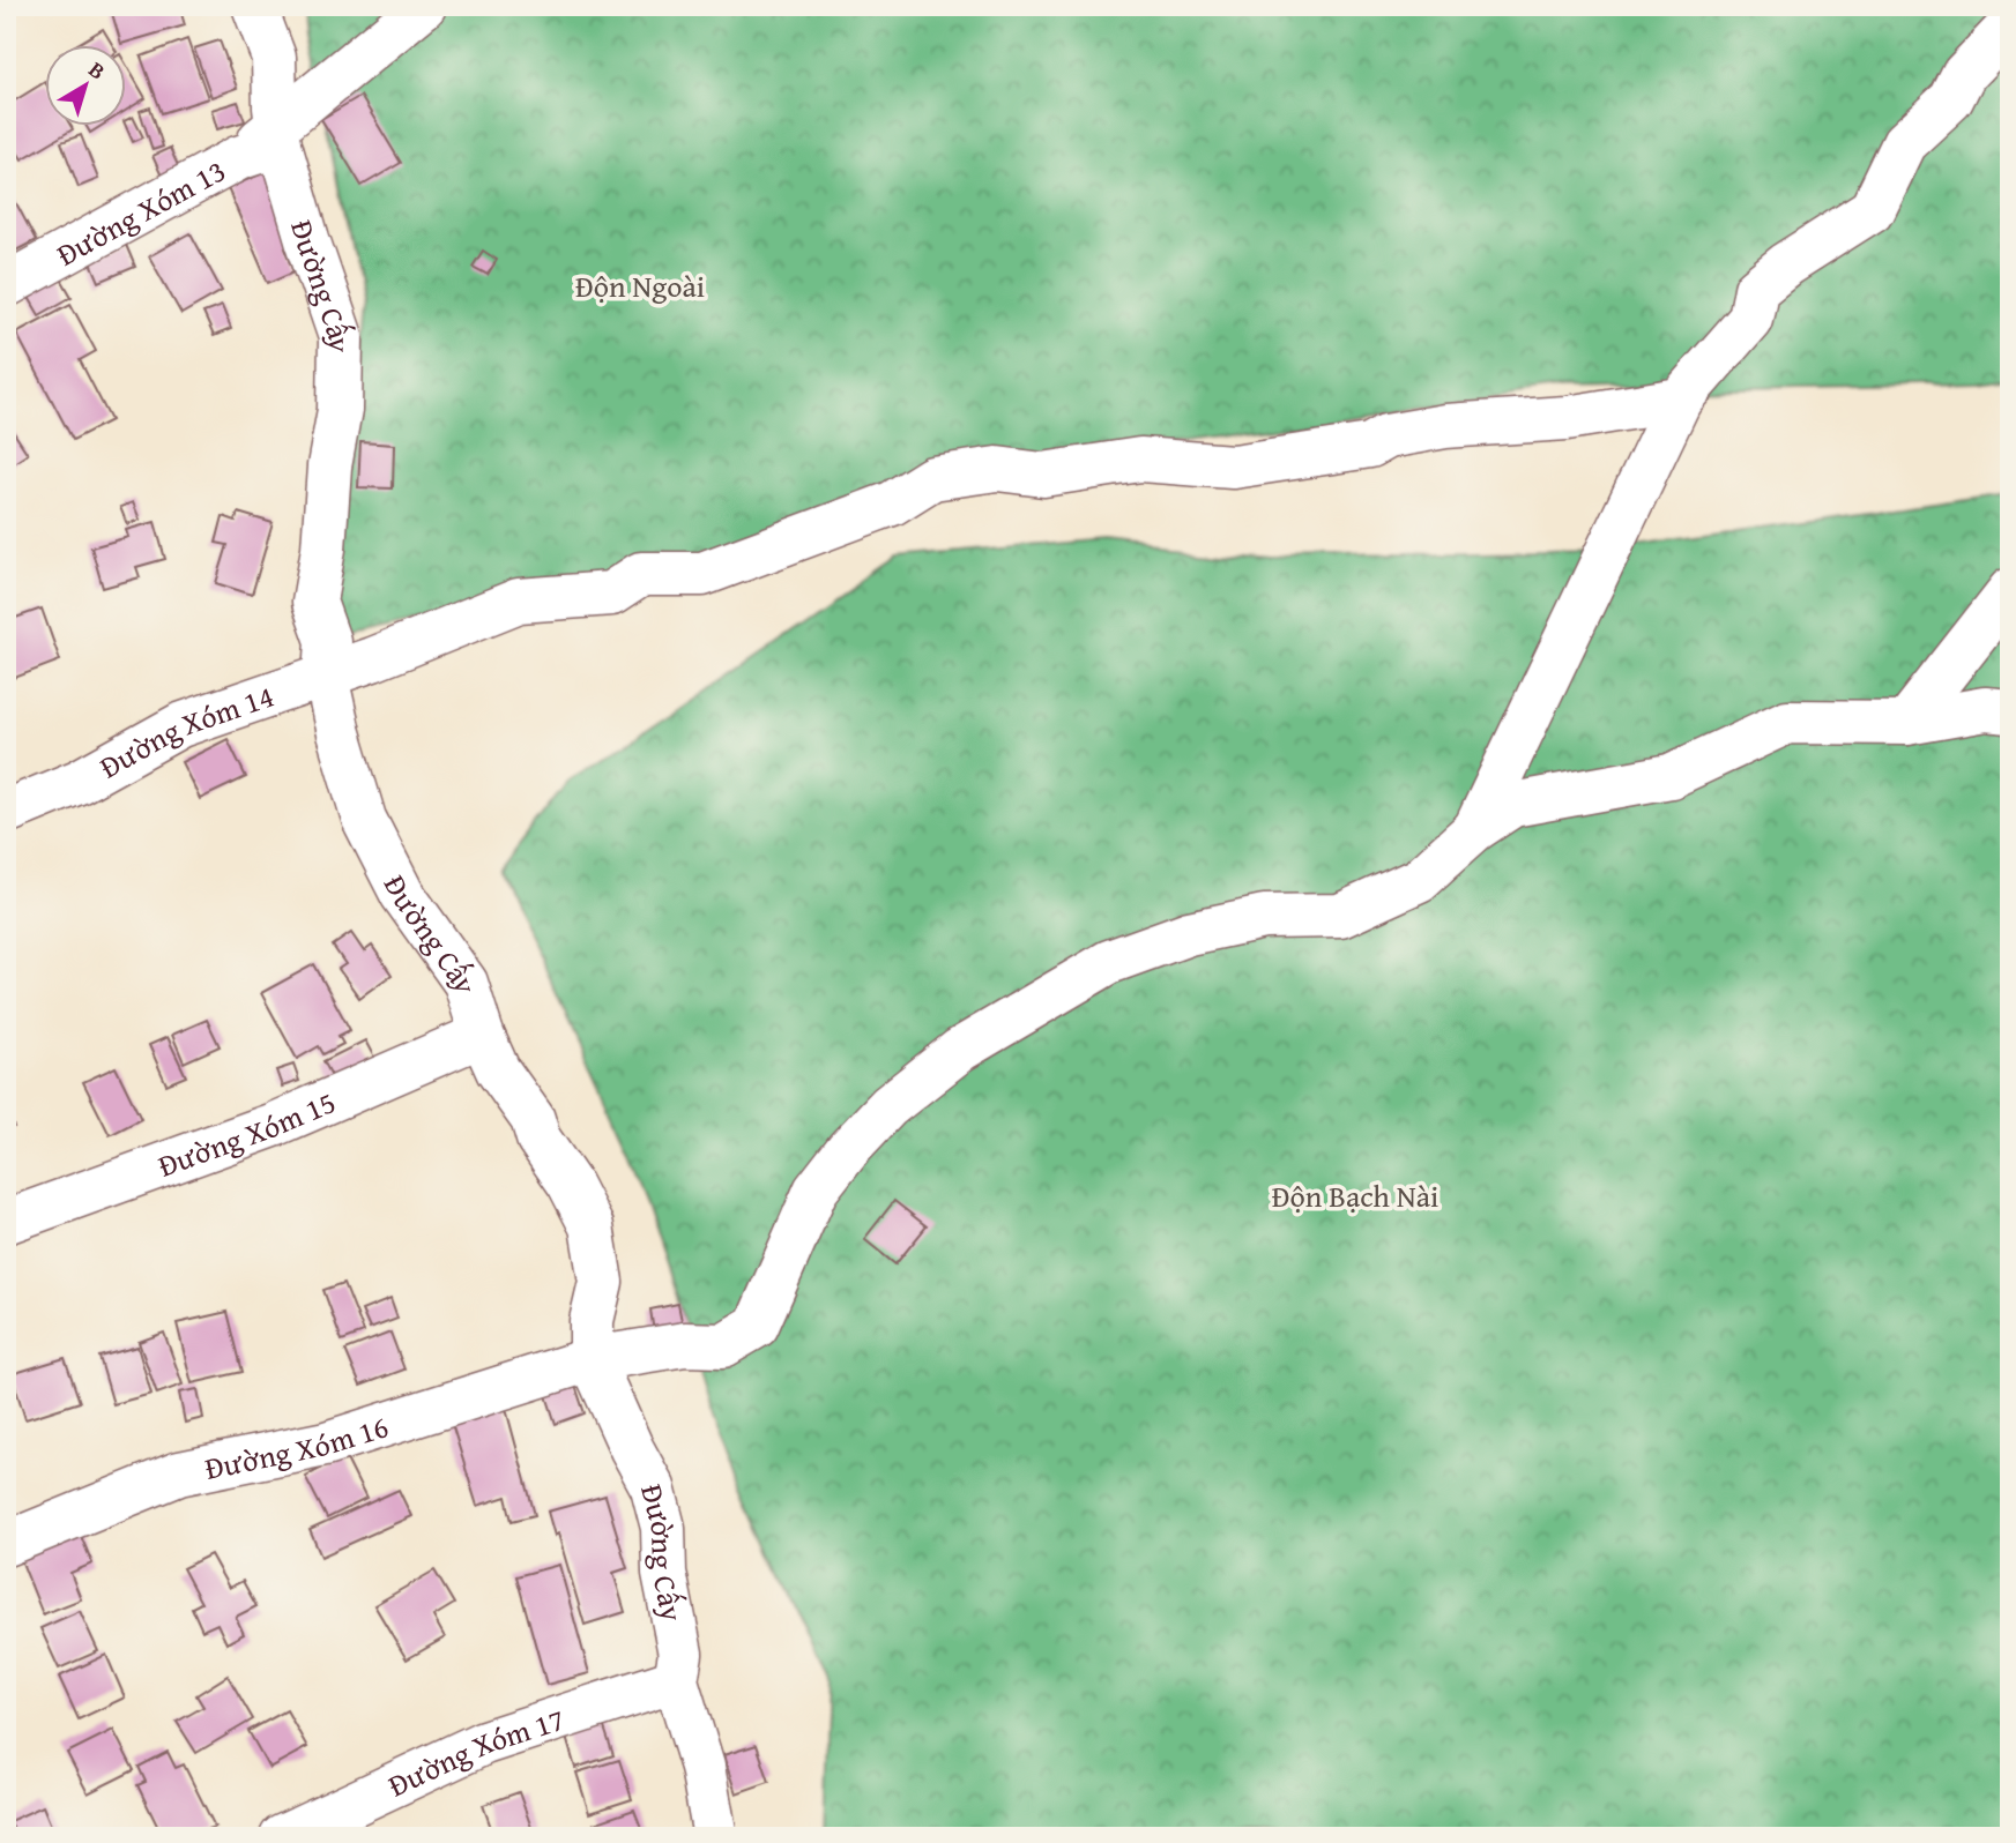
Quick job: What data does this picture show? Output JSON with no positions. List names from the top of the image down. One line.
{"streets":{"street":["Đường Xóm 13","Đường Cấy","Đường Xóm 14","Đường Xóm 15","Đường Xóm 16","Đường Xóm 17"]},"crossings":[["Đường Xóm 13","Đường Cấy"],["Đường Cấy","Đường Xóm 14"],["Đường Cấy","Đường Xóm 15"],["Đường Cấy","Đường Xóm 16"],["Đường Cấy","Đường Xóm 17"]],"parks":["Độn Ngoài","Độn Bạch Nài"],"north":"top right"}
